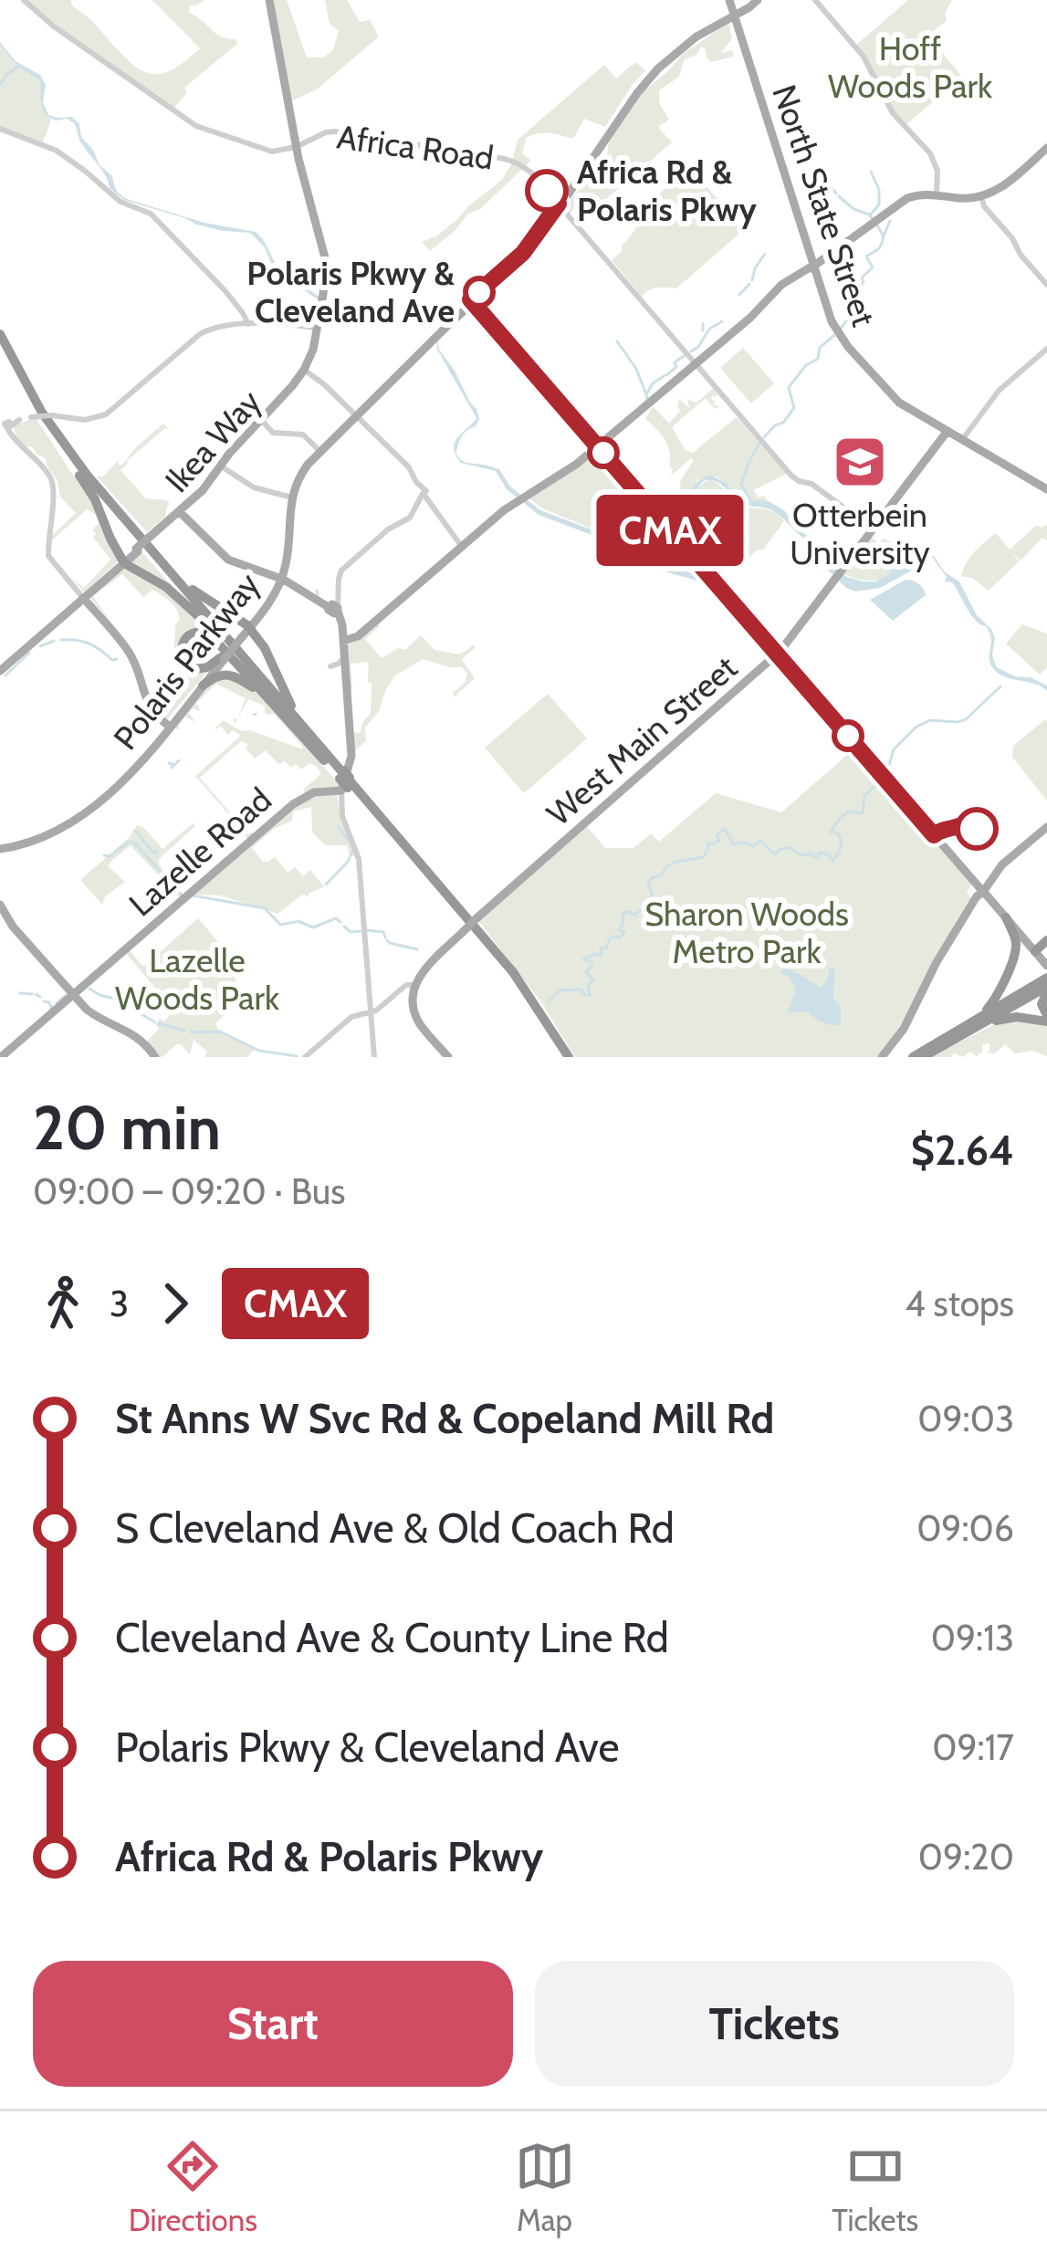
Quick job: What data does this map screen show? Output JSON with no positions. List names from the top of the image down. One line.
{"streets":{"main road":["North State Street","Ikea Way","Polaris Parkway","West Main Street","Lazelle Road"],"street":["Africa Road"]},"crossings":[["Africa Road","Polaris Parkway"],["Africa Road","West Main Street"],["North State Street","Polaris Parkway"],["North State Street","West Main Street"]],"parks":["Hoff Woods Park","Sharon Woods Metro Park","Lazelle Woods Park"],"places":{"other":["Africa Rd & Polaris Pkwy","Polaris Pkwy & Cleveland Ave"],"school or university":["Otterbein University"]},"lines":["bus line CMAX"],"page":{"on_map":"CMAX","heading":["20 min","09:00 – 09:20 · Bus","$2.64"],"legs":["3","CMAX","4 stops"],"list":[{"name":"St Anns W Svc Rd & Copeland Mill Rd","value":"09:03"},{"name":"S Cleveland Ave & Old Coach Rd","value":"09:06"},{"name":"Cleveland Ave & County Line Rd","value":"09:13"},{"name":"Polaris Pkwy & Cleveland Ave","value":"09:17"},{"name":"Africa Rd & Polaris Pkwy","value":"09:20"}],"buttons":["Start","Tickets"],"tabs":["Directions","Map","Tickets"]}}
